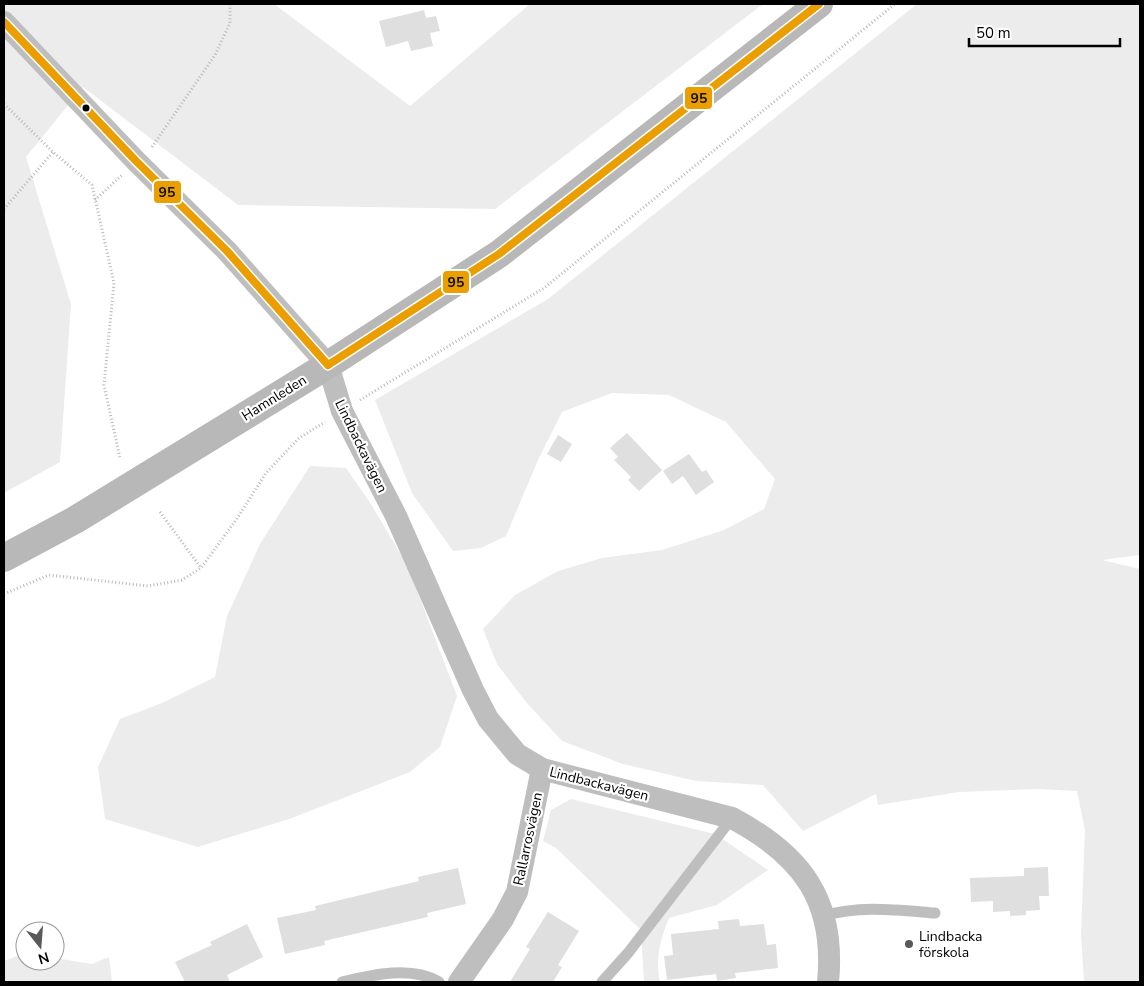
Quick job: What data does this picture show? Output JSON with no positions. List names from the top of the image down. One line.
{"streets":{"main road":["Hamnleden"],"street":["Lindbackavägen","Rallarrosvägen"]},"crossings":[["Hamnleden","Lindbackavägen"],["Lindbackavägen","Rallarrosvägen"]],"places":["Lindbacka förskola"],"lines":["transit line 95"],"scale_bar":"50 m","north":"bottom"}
